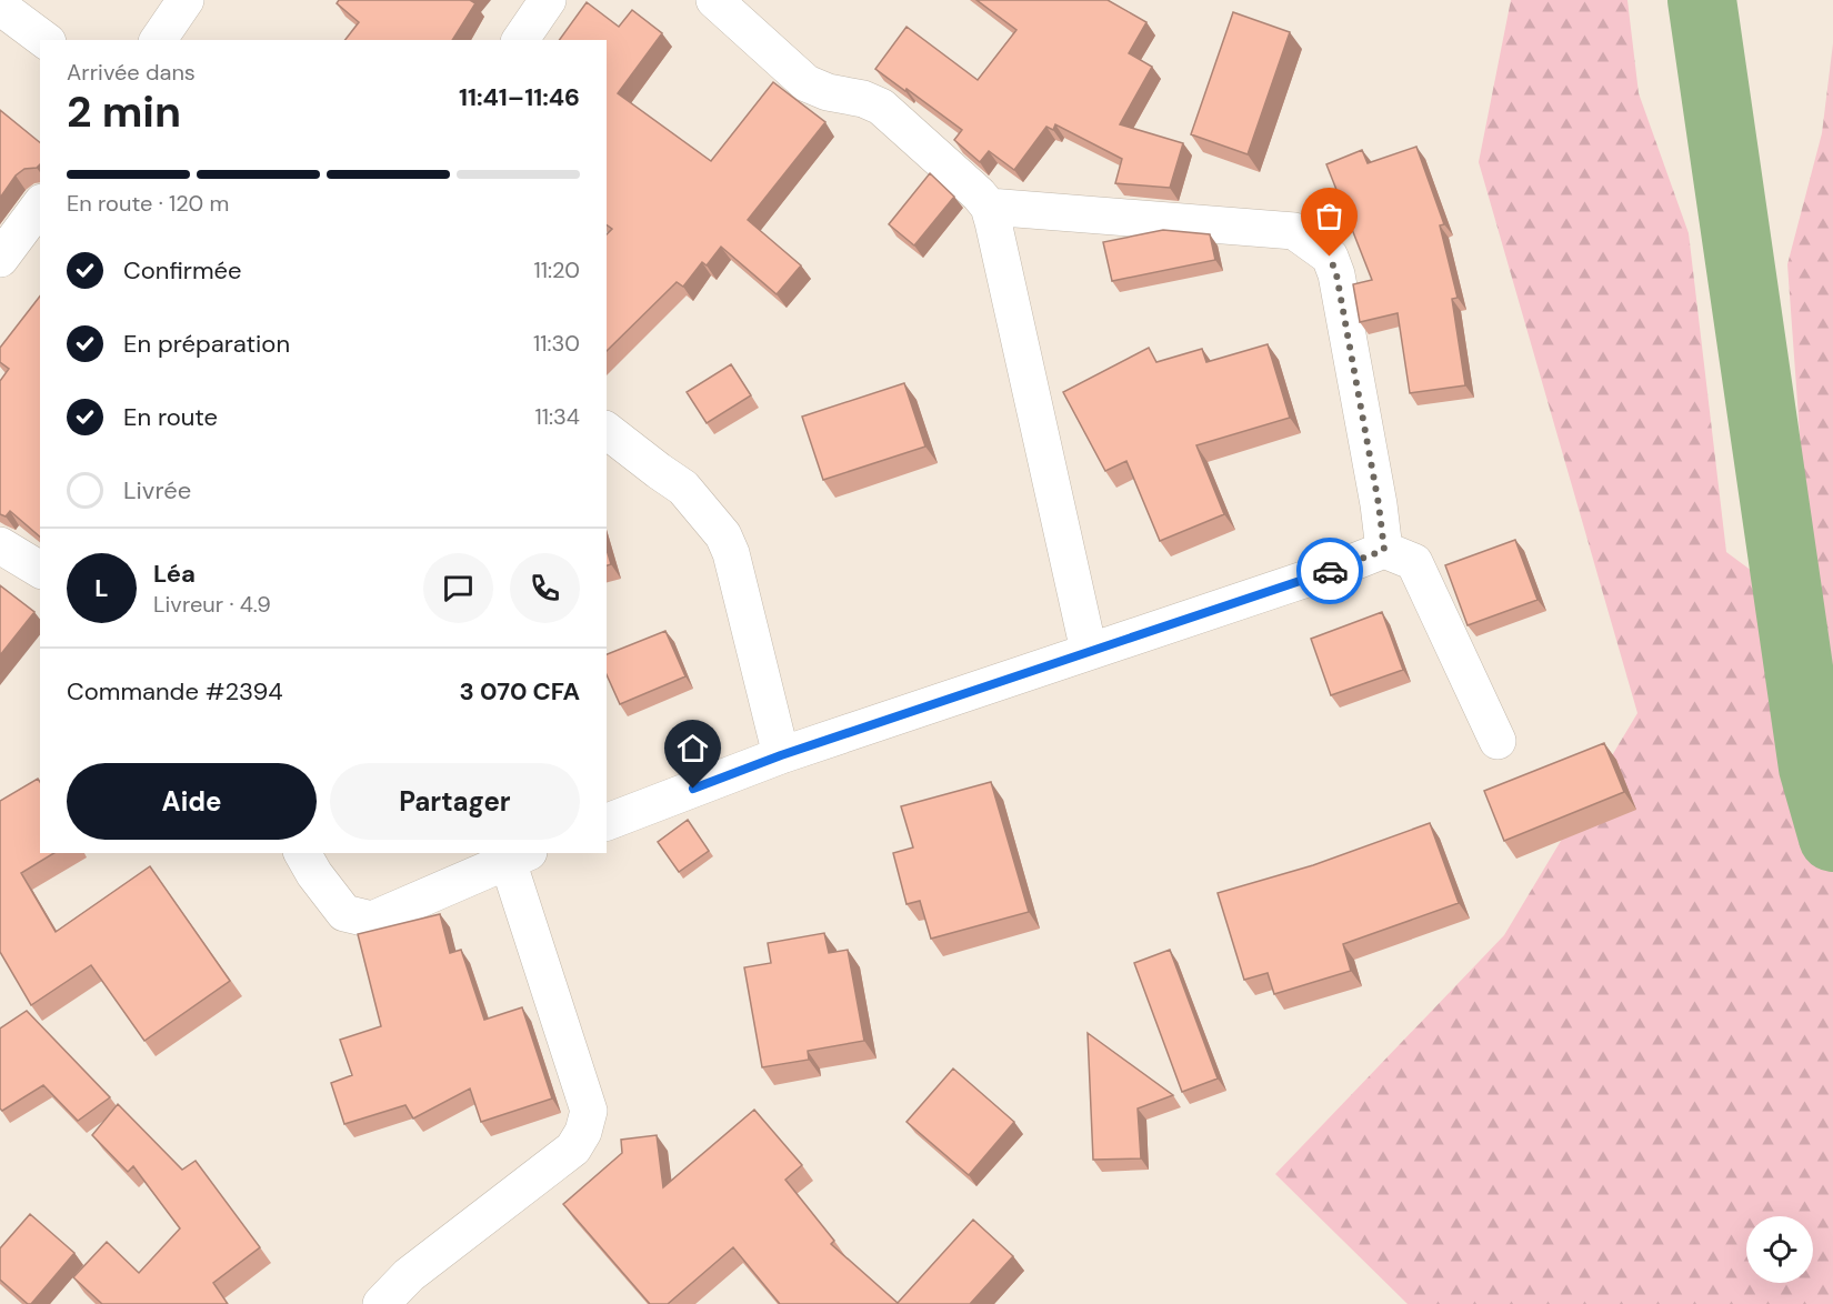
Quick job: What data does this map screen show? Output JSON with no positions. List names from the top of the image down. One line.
{"page":{"heading":["2 min","Arrivée dans","11:41–11:46"],"panel":["Léa","Livreur · 4.9","Commande #2394","3 070 CFA"],"bar":"En route · 120 m","list":[["Confirmée","11:20"],["En préparation","11:30"],["En route","11:34"],"Livrée"],"round":"L","buttons":["Aide","Partager"]}}
